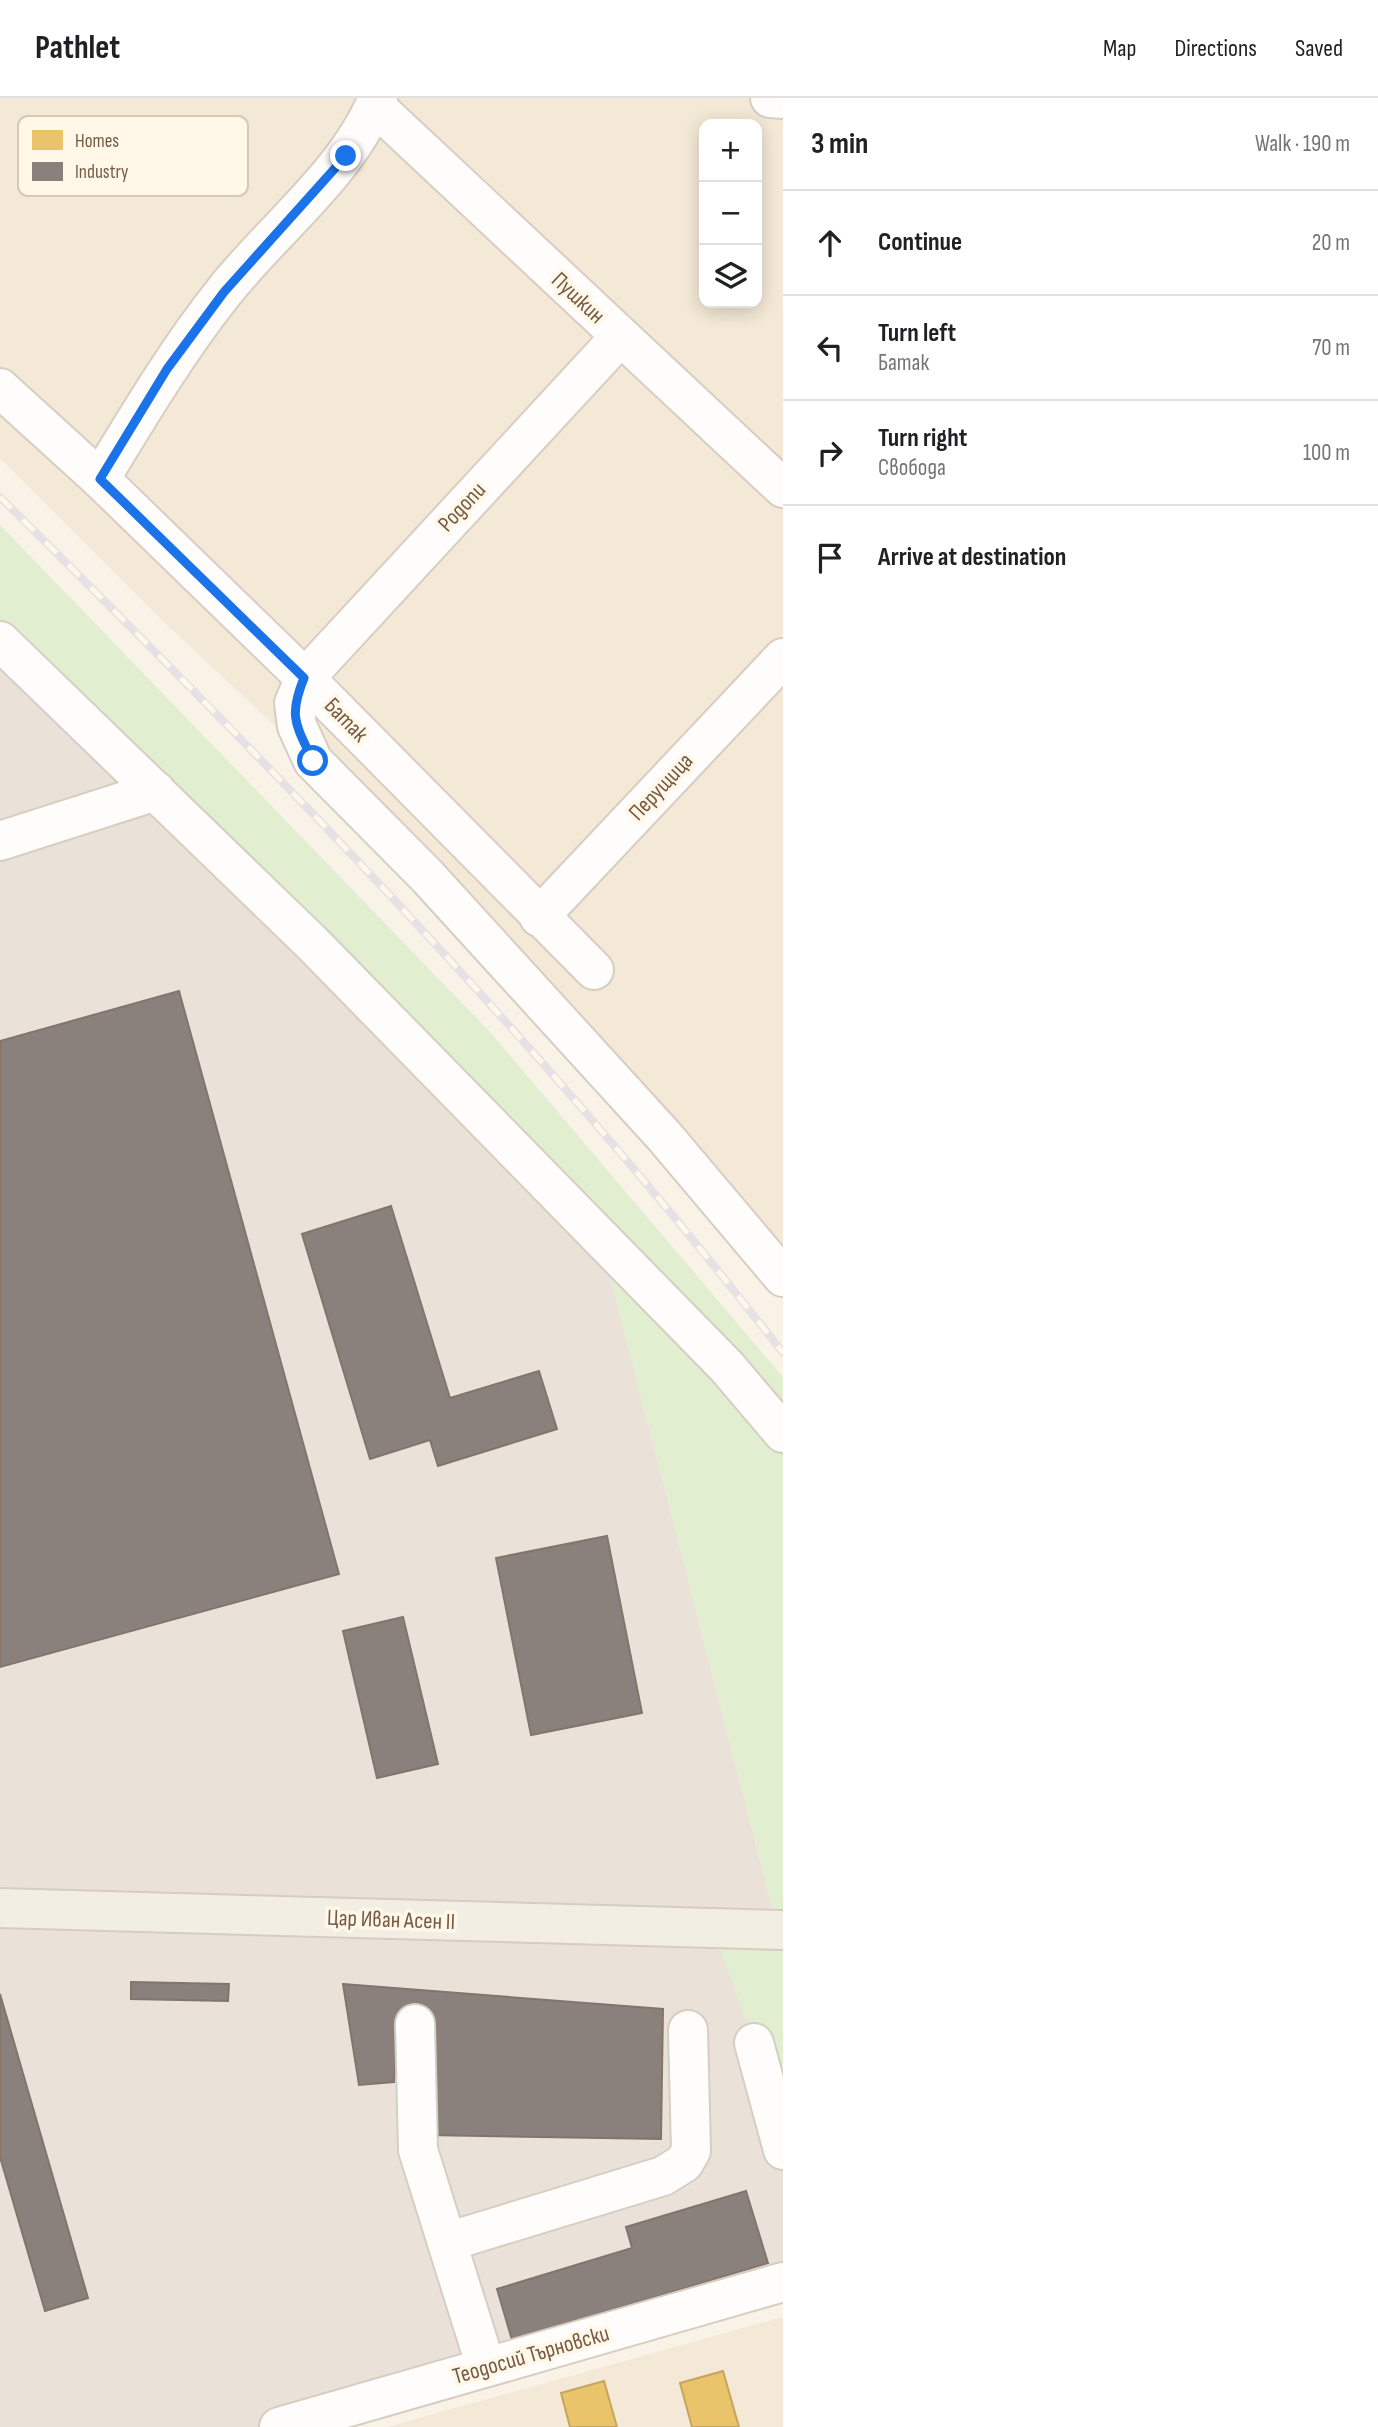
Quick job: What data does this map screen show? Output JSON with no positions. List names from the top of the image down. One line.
{"streets":{"main road":["Цар Иван Асен II"],"street":["Пушкин","Родопи","Батак","Перущица","Теодосий Търновски"]},"crossings":[["Пушкин","Родопи"],["Родопи","Батак"],["Батак","Перущица"]],"legend":["Homes","Industry"],"page":{"header":"Pathlet","nav":["Map","Directions","Saved"],"heading":["3 min","Walk · 190 m"],"map_buttons":["+","−"],"list":[["Continue","20 m"],["Turn left","Батак","70 m"],["Turn right","Свобода","100 m"],"Arrive at destination"]}}
